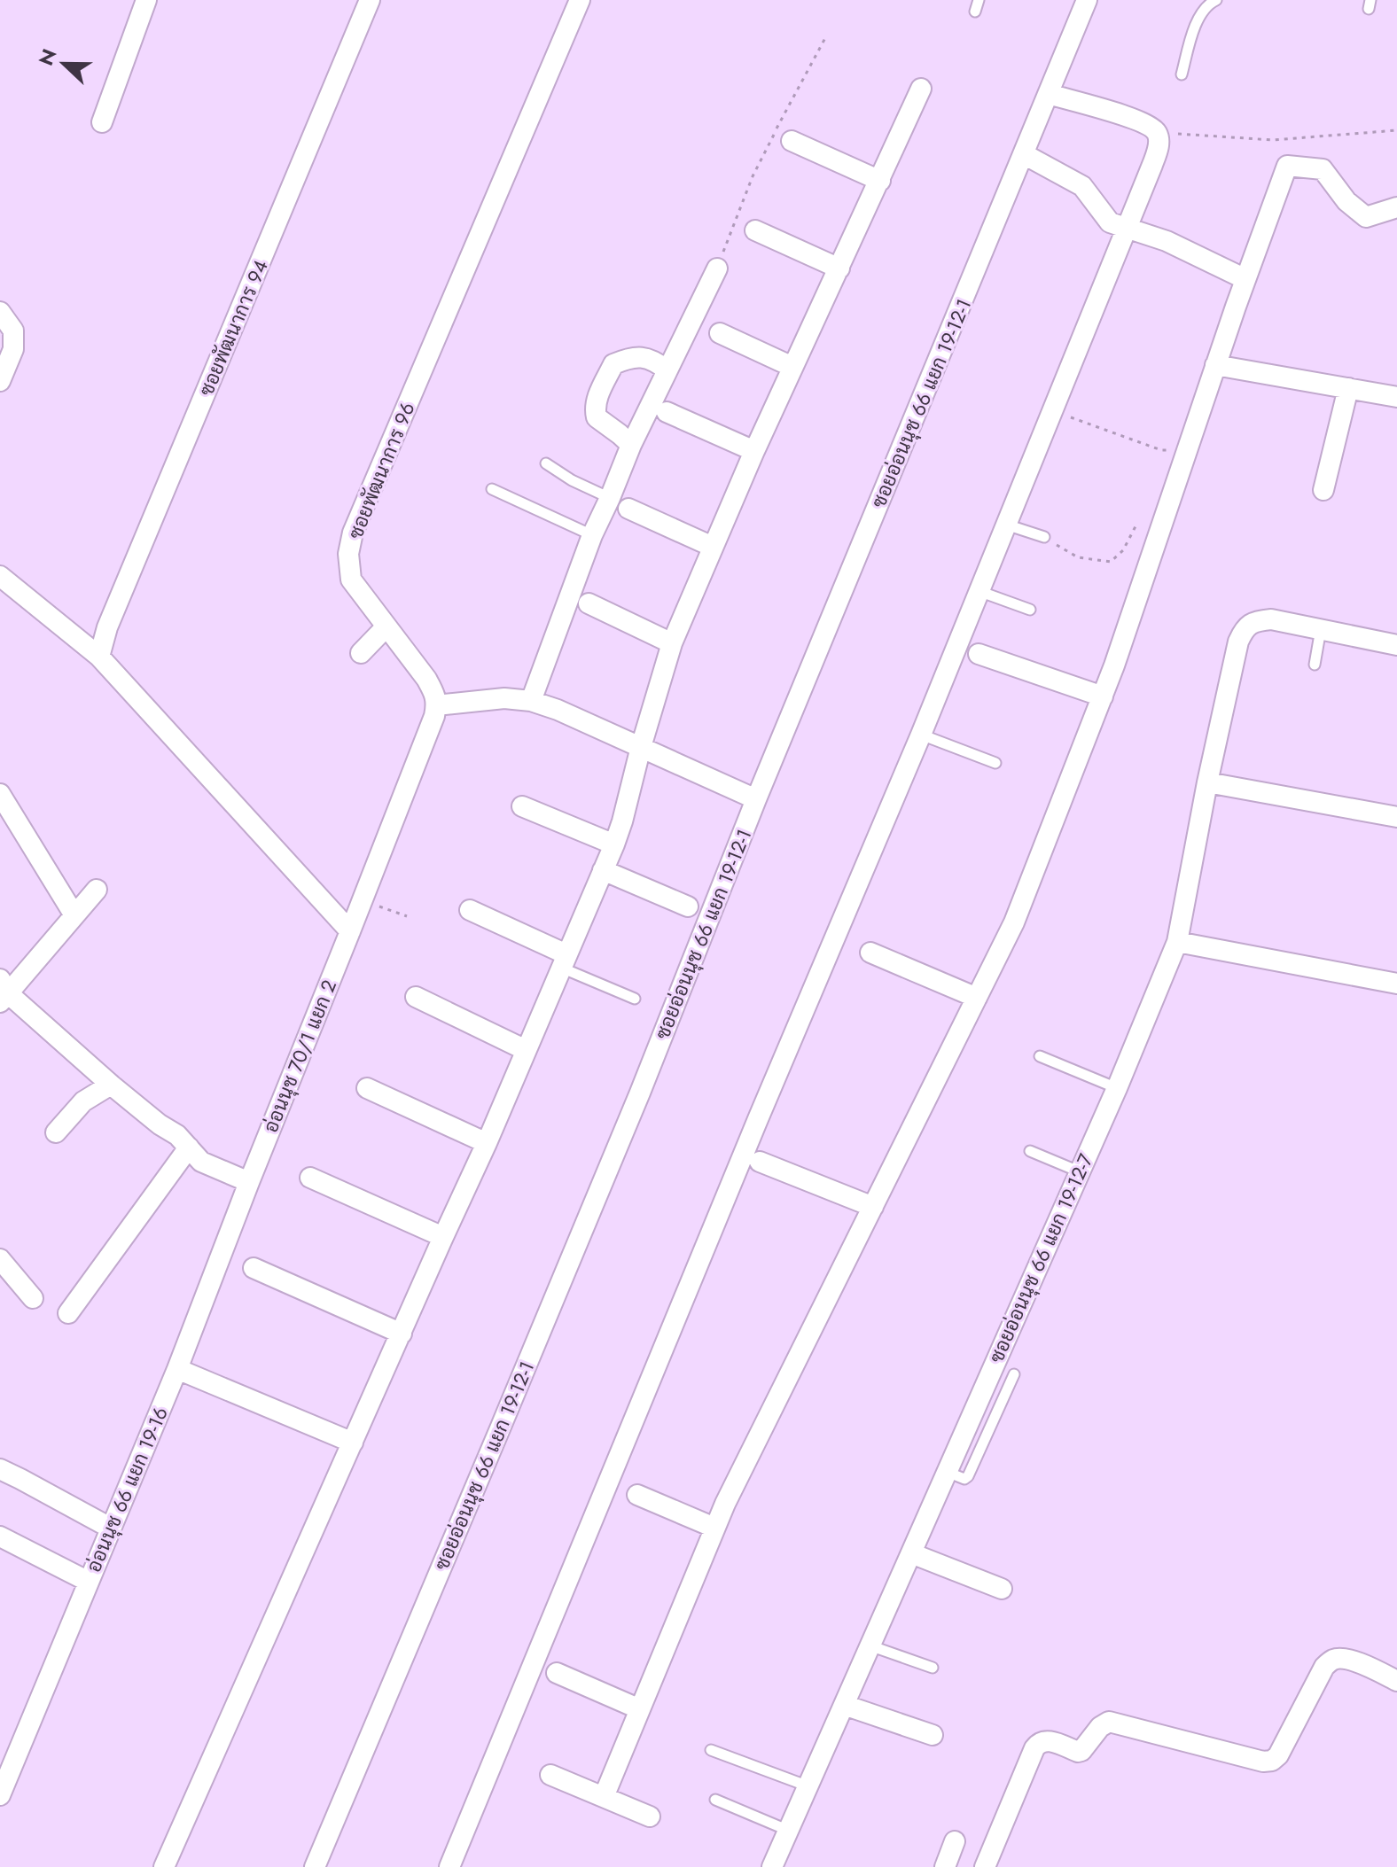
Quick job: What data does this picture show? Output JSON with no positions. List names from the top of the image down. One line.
{"streets":{"street":["ซอยพัฒนาการ 94","ซอยอ่อนนุช 66 แยก 19-12-1","ซอยพัฒนาการ 96","อ่อนนุช 70/1 แยก 2","ซอยอ่อนนุช 66 แยก 19-12-7","อ่อนนุช 66 แยก 19-16"]},"crossings":[["อ่อนนุช 70/1 แยก 2","อ่อนนุช 66 แยก 19-16"]],"north":"left"}
